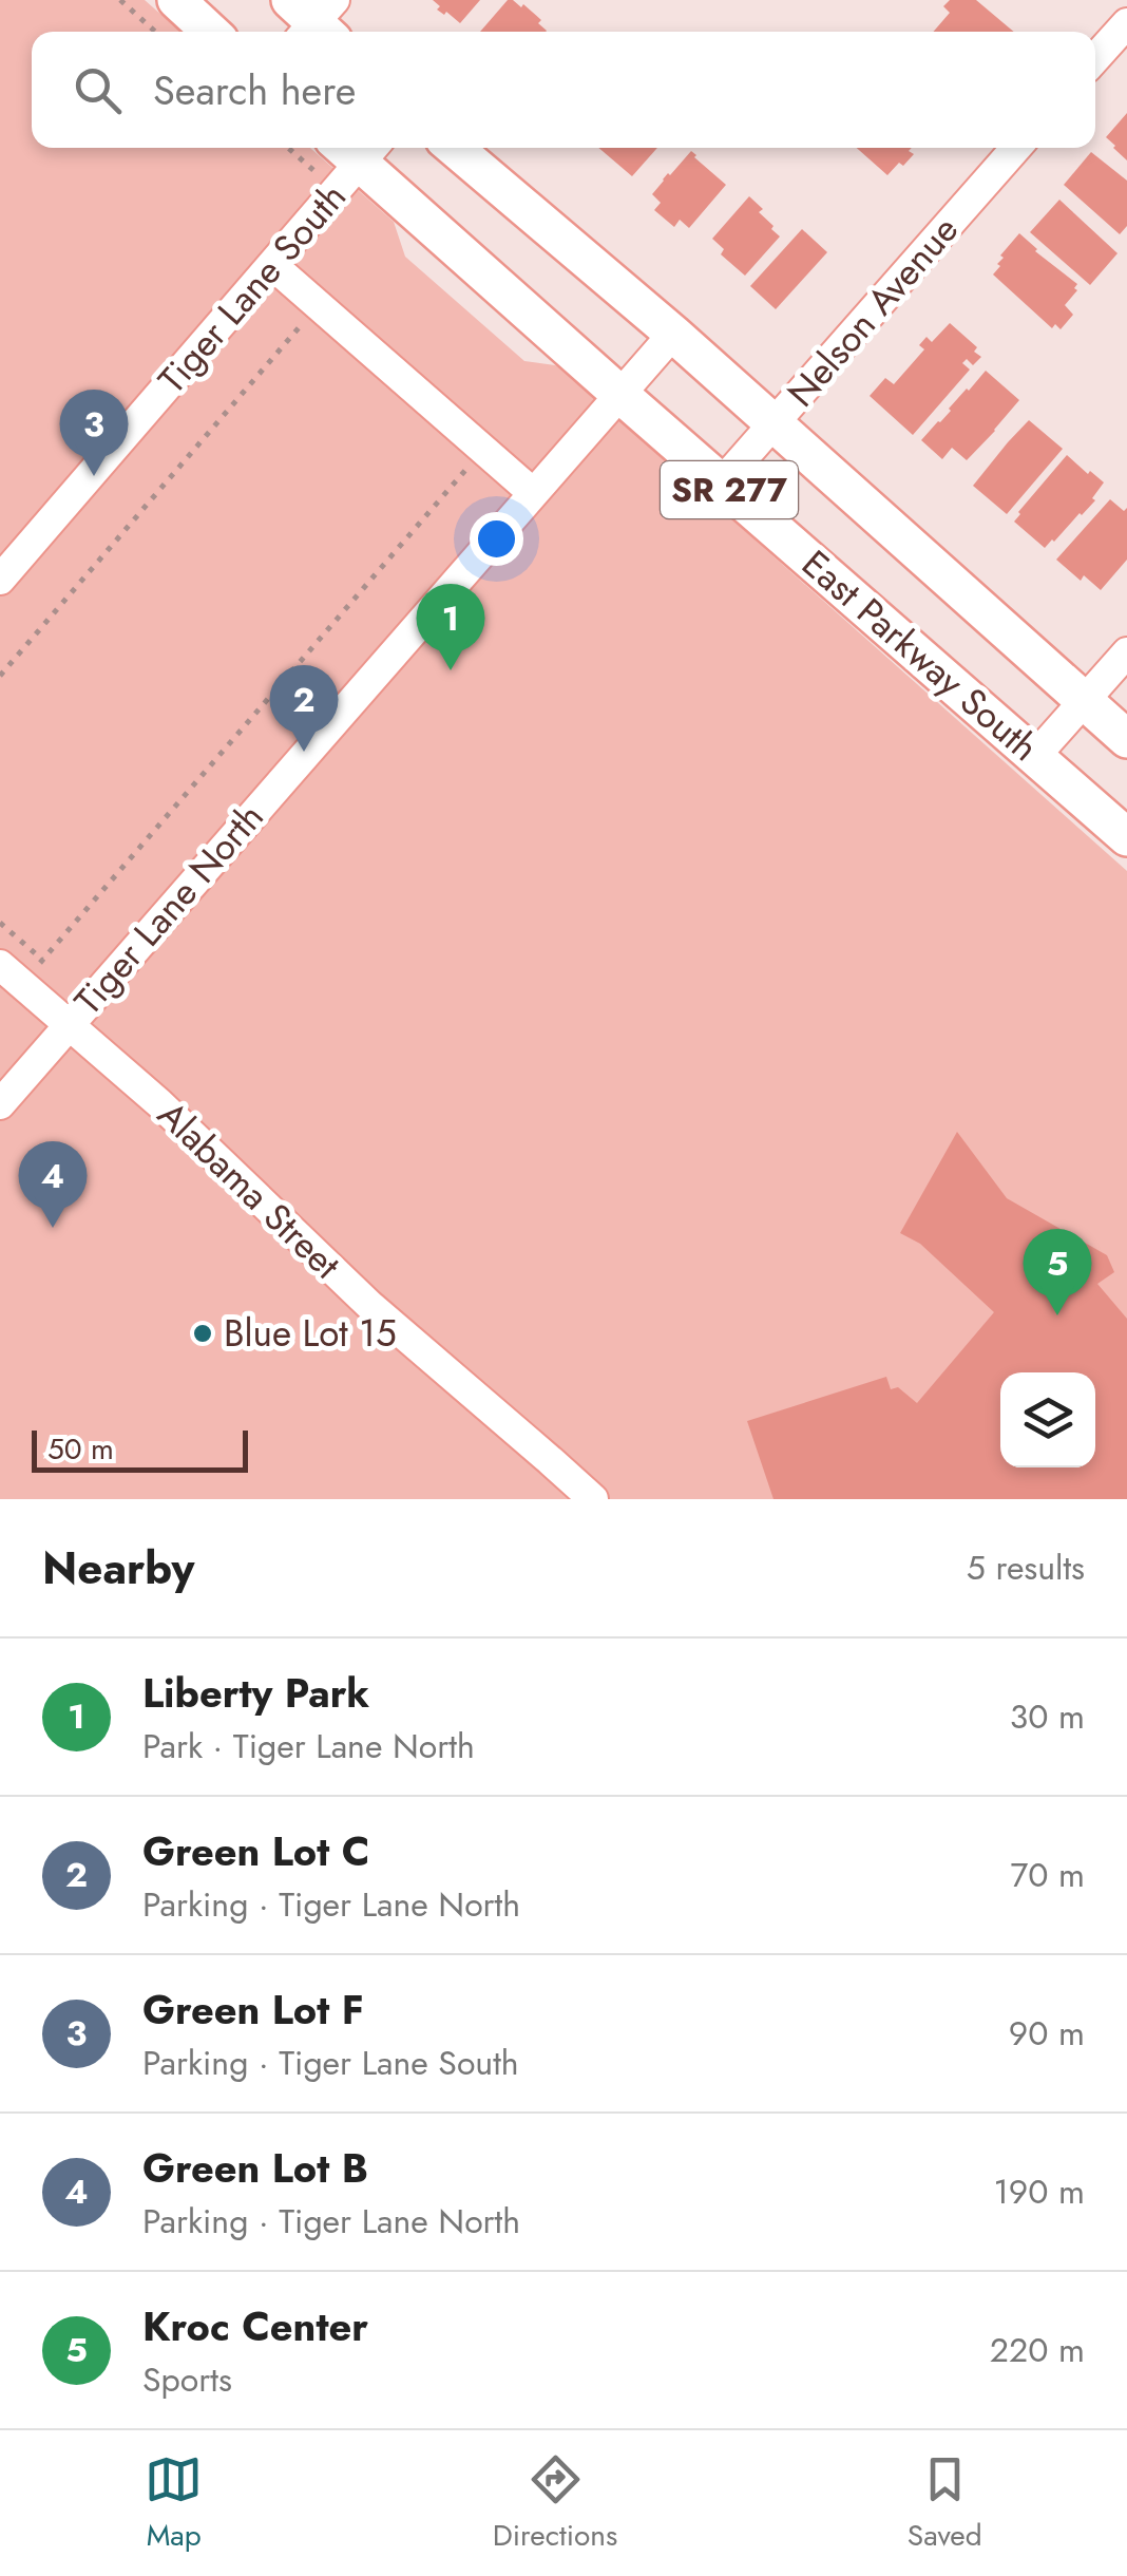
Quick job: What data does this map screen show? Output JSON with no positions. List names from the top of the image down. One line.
{"streets":{"main road":["SR 277","East Parkway South"],"street":["Tiger Lane South","Nelson Avenue","Tiger Lane North","Alabama Street"]},"crossings":[["Tiger Lane South","East Parkway South"],["Nelson Avenue","East Parkway South"],["East Parkway South","Tiger Lane North"],["Tiger Lane North","Alabama Street"]],"places":["Blue Lot 15"],"scale_bar":"50 m","page":{"search":"Search here","pins":["3","1","2","4","5"],"scale":"50 m","heading":["Nearby","5 results"],"list":[{"mark":"1","name":"Liberty Park","note":"Park · Tiger Lane North","value":"30 m"},{"mark":"2","name":"Green Lot C","note":"Parking · Tiger Lane North","value":"70 m"},{"mark":"3","name":"Green Lot F","note":"Parking · Tiger Lane South","value":"90 m"},{"mark":"4","name":"Green Lot B","note":"Parking · Tiger Lane North","value":"190 m"},{"mark":"5","name":"Kroc Center","note":"Sports","value":"220 m"}],"nav":["Map","Directions","Saved"]}}
